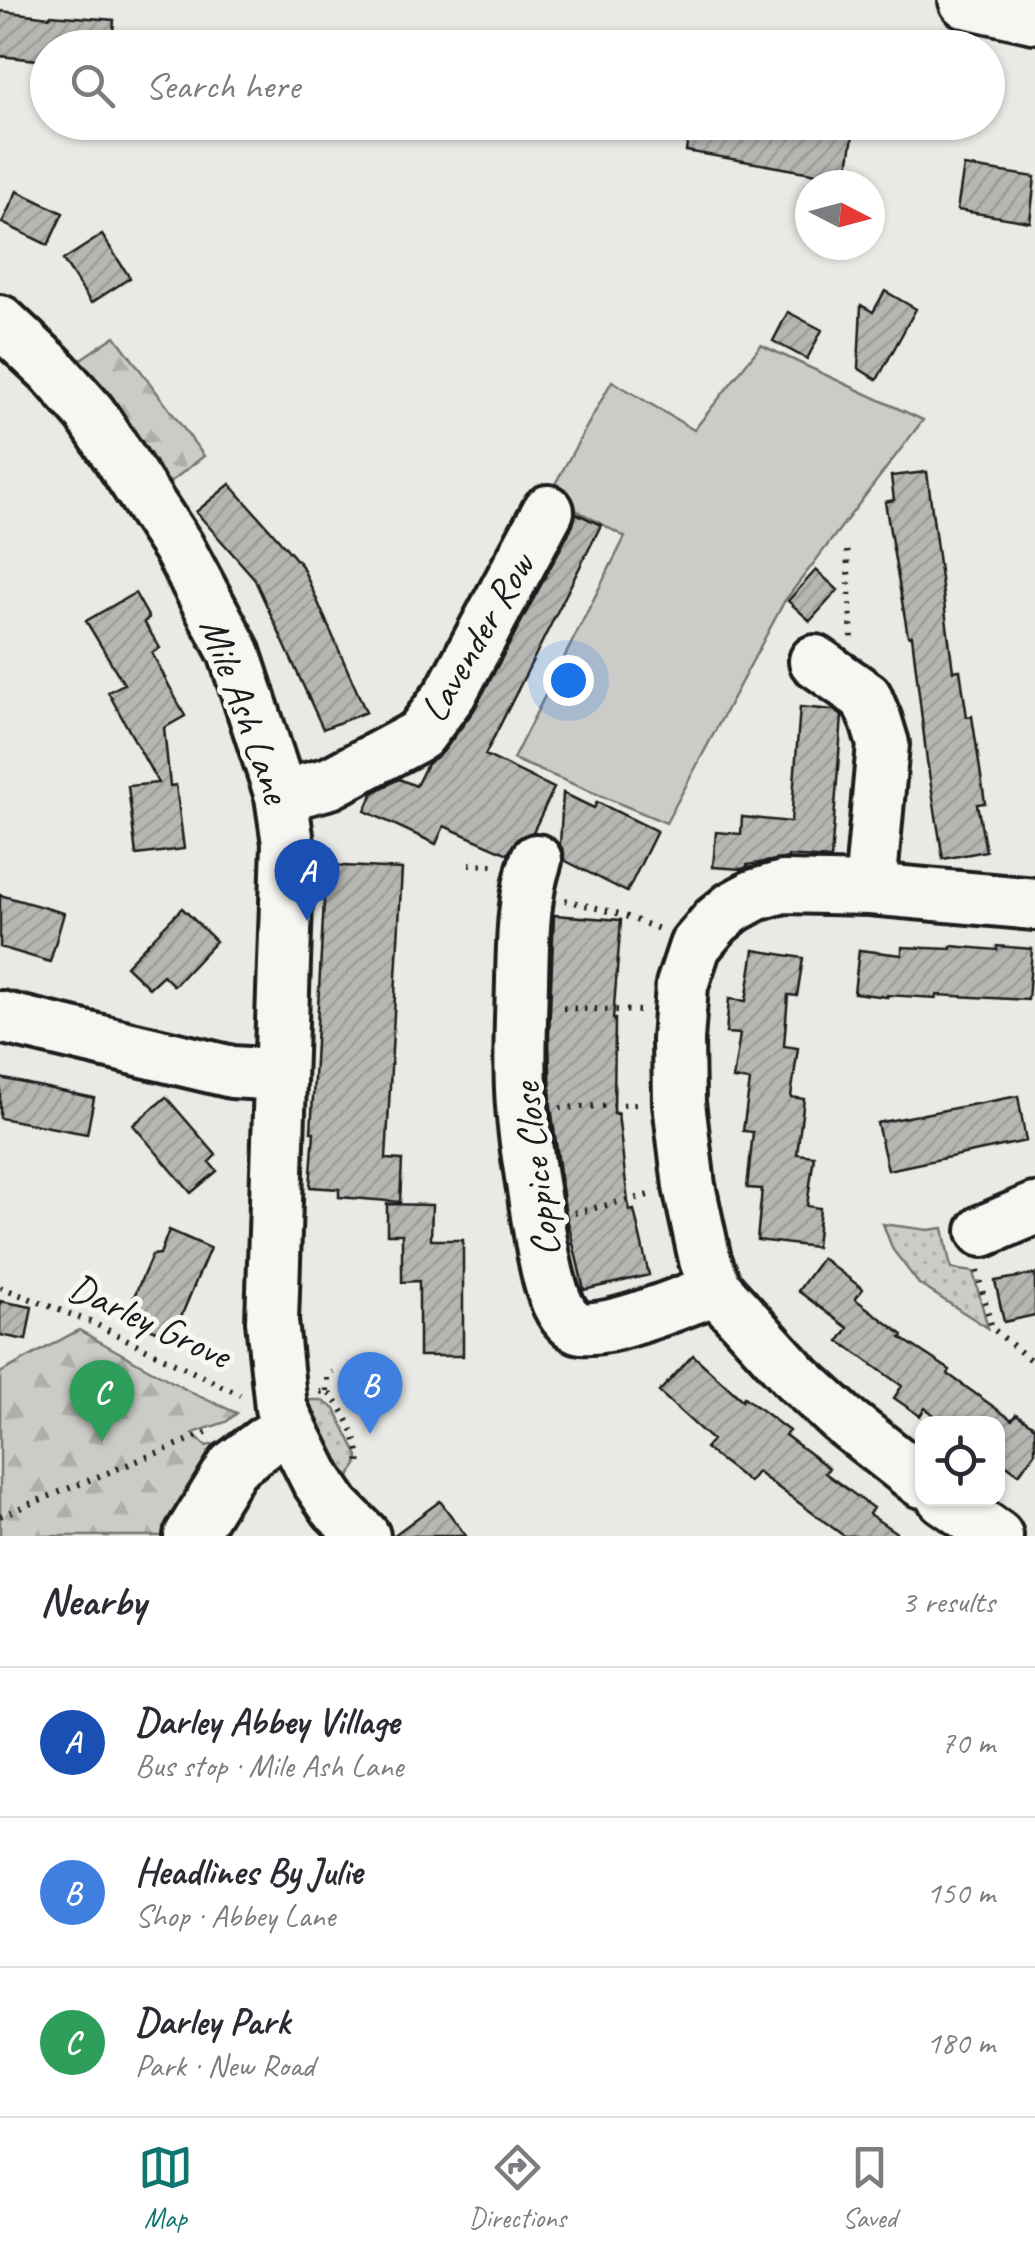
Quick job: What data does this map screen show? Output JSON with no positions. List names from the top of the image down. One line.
{"streets":{"street":["Lavender Row","Mile Ash Lane","Coppice Close"],"path":["Darley Grove"]},"crossings":[["Lavender Row","Mile Ash Lane"],["Mile Ash Lane","Darley Grove"]],"north":"right","page":{"search":"Search here","pins":["A","B","C"],"heading":["Nearby","3 results"],"list":[{"mark":"A","name":"Darley Abbey Village","note":"Bus stop · Mile Ash Lane","value":"70 m"},{"mark":"B","name":"Headlines By Julie","note":"Shop · Abbey Lane","value":"150 m"},{"mark":"C","name":"Darley Park","note":"Park · New Road","value":"180 m"}],"nav":["Map","Directions","Saved"]}}
